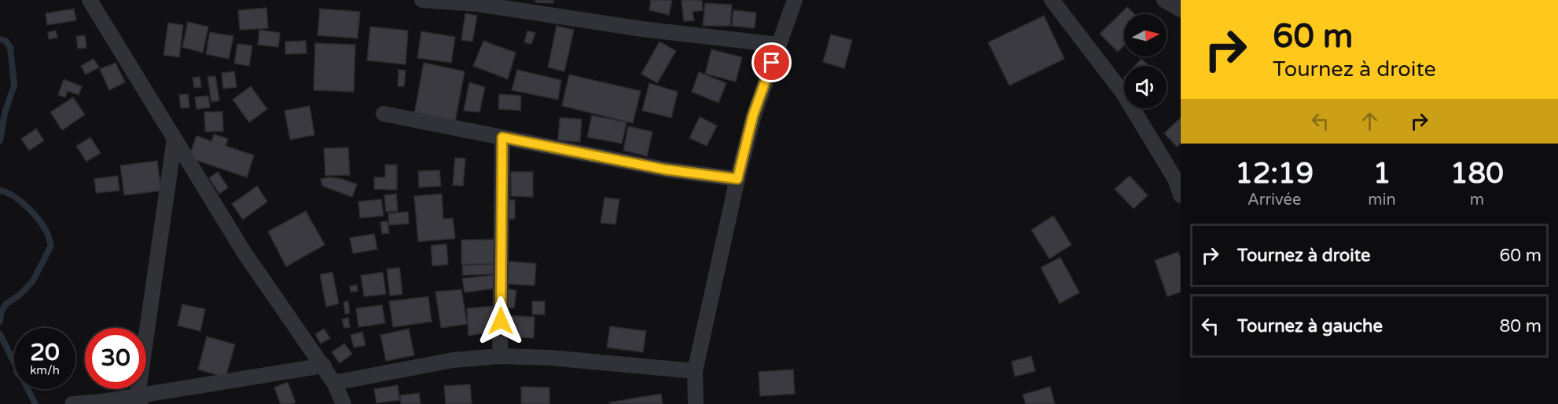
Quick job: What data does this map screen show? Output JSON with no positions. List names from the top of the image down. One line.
{"north":"right","page":{"turn":["60 m","Tournez à droite"],"eta":["12:19","Arrivée","1","min","180","m"],"list":[{"name":"Tournez à droite","value":"60 m"},{"name":"Tournez à gauche","value":"80 m"}],"speed":"20 km/h","limit":"30"}}
